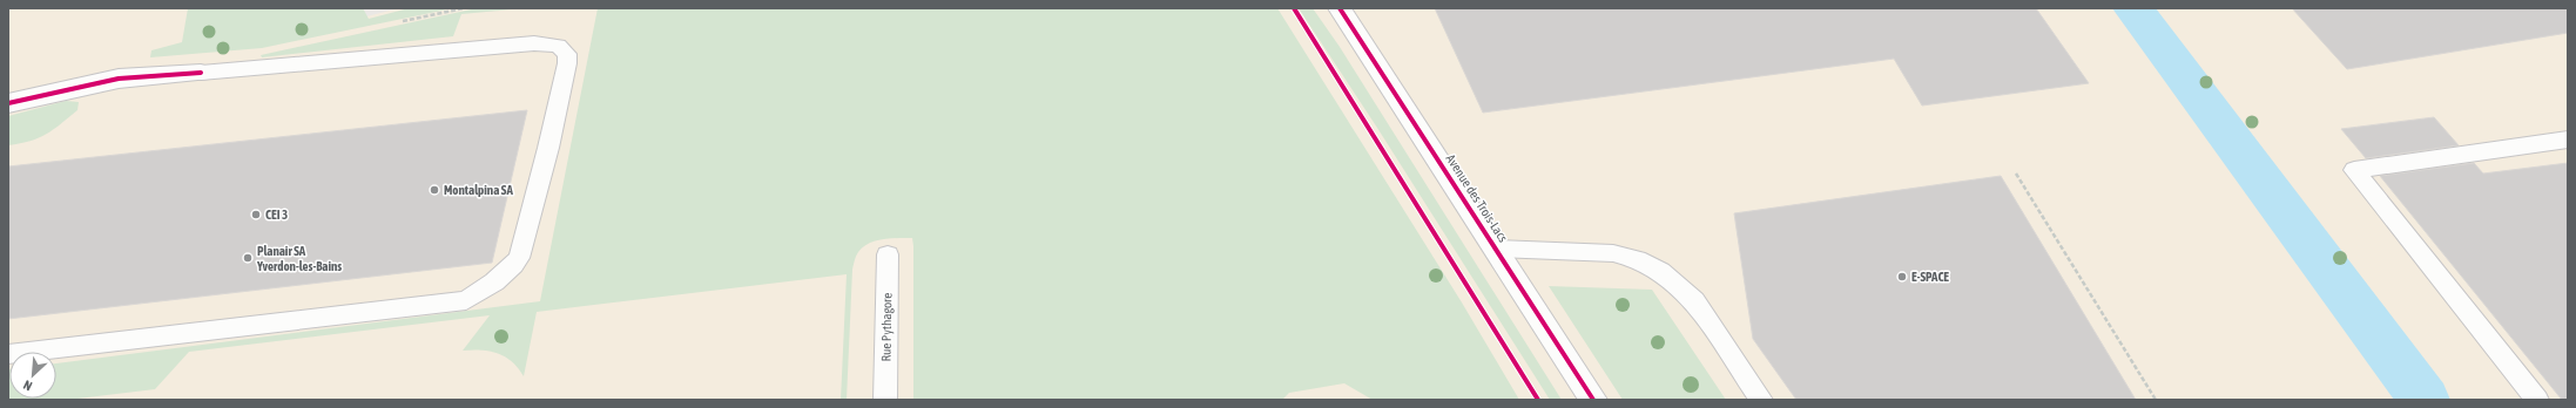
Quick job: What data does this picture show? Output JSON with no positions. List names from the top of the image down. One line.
{"streets":{"street":["Avenue des Trois-Lacs"],"lane":["Rue Pythagore"]},"places":["Montalpina SA","CEI 3","Planair SA Yverdon-les-Bains","E-SPACE"],"north":"bottom left"}
